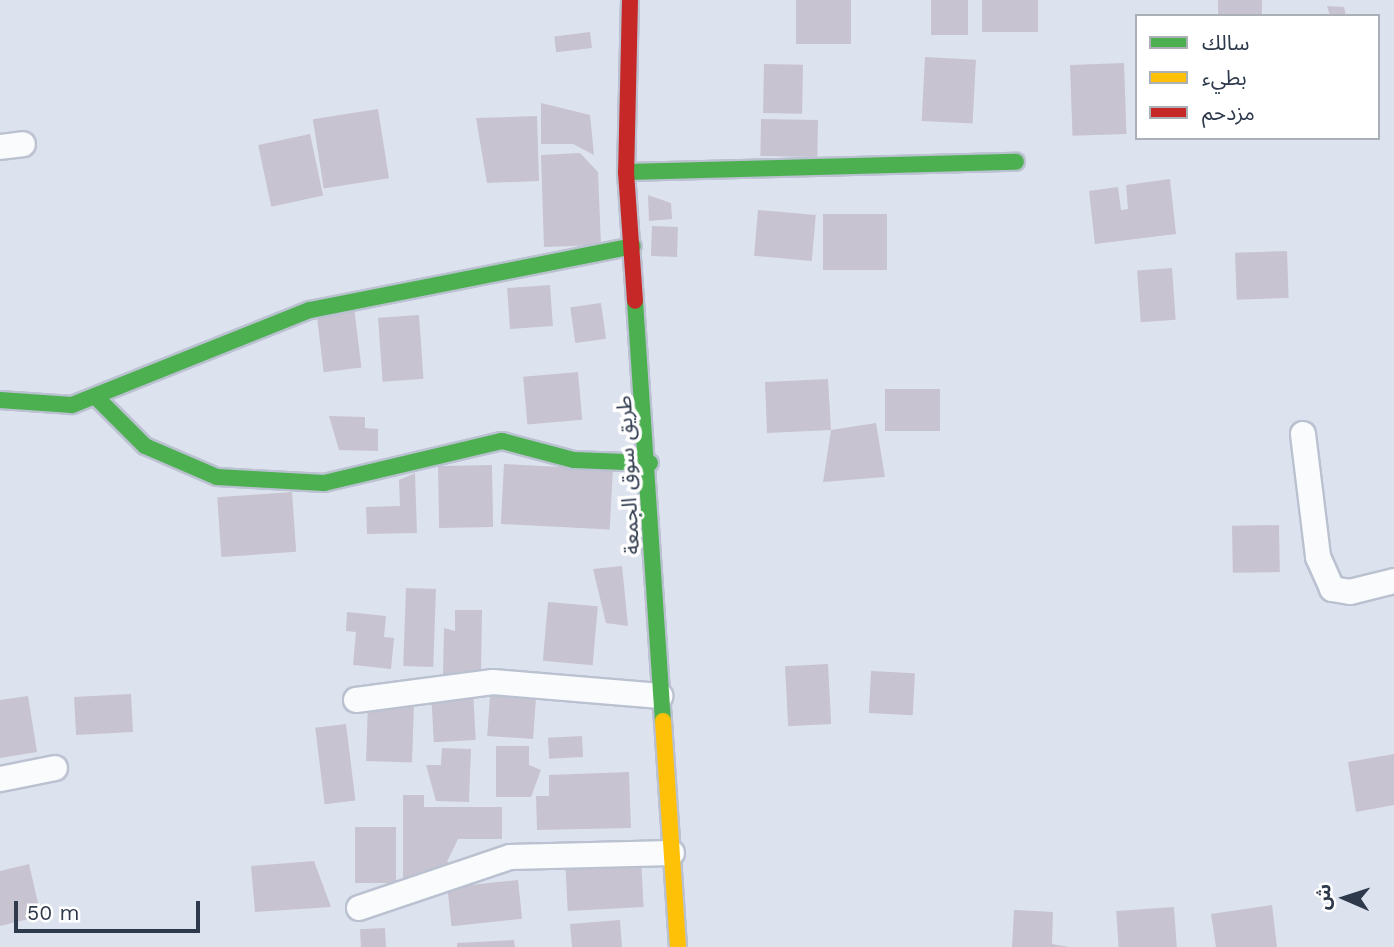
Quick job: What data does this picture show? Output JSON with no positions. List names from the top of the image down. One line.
{"streets":{"street":["طريق سوق الجمعة"]},"legend":["سالك","بطيء","مزدحم"],"scale_bar":"50 m","north":"left"}
